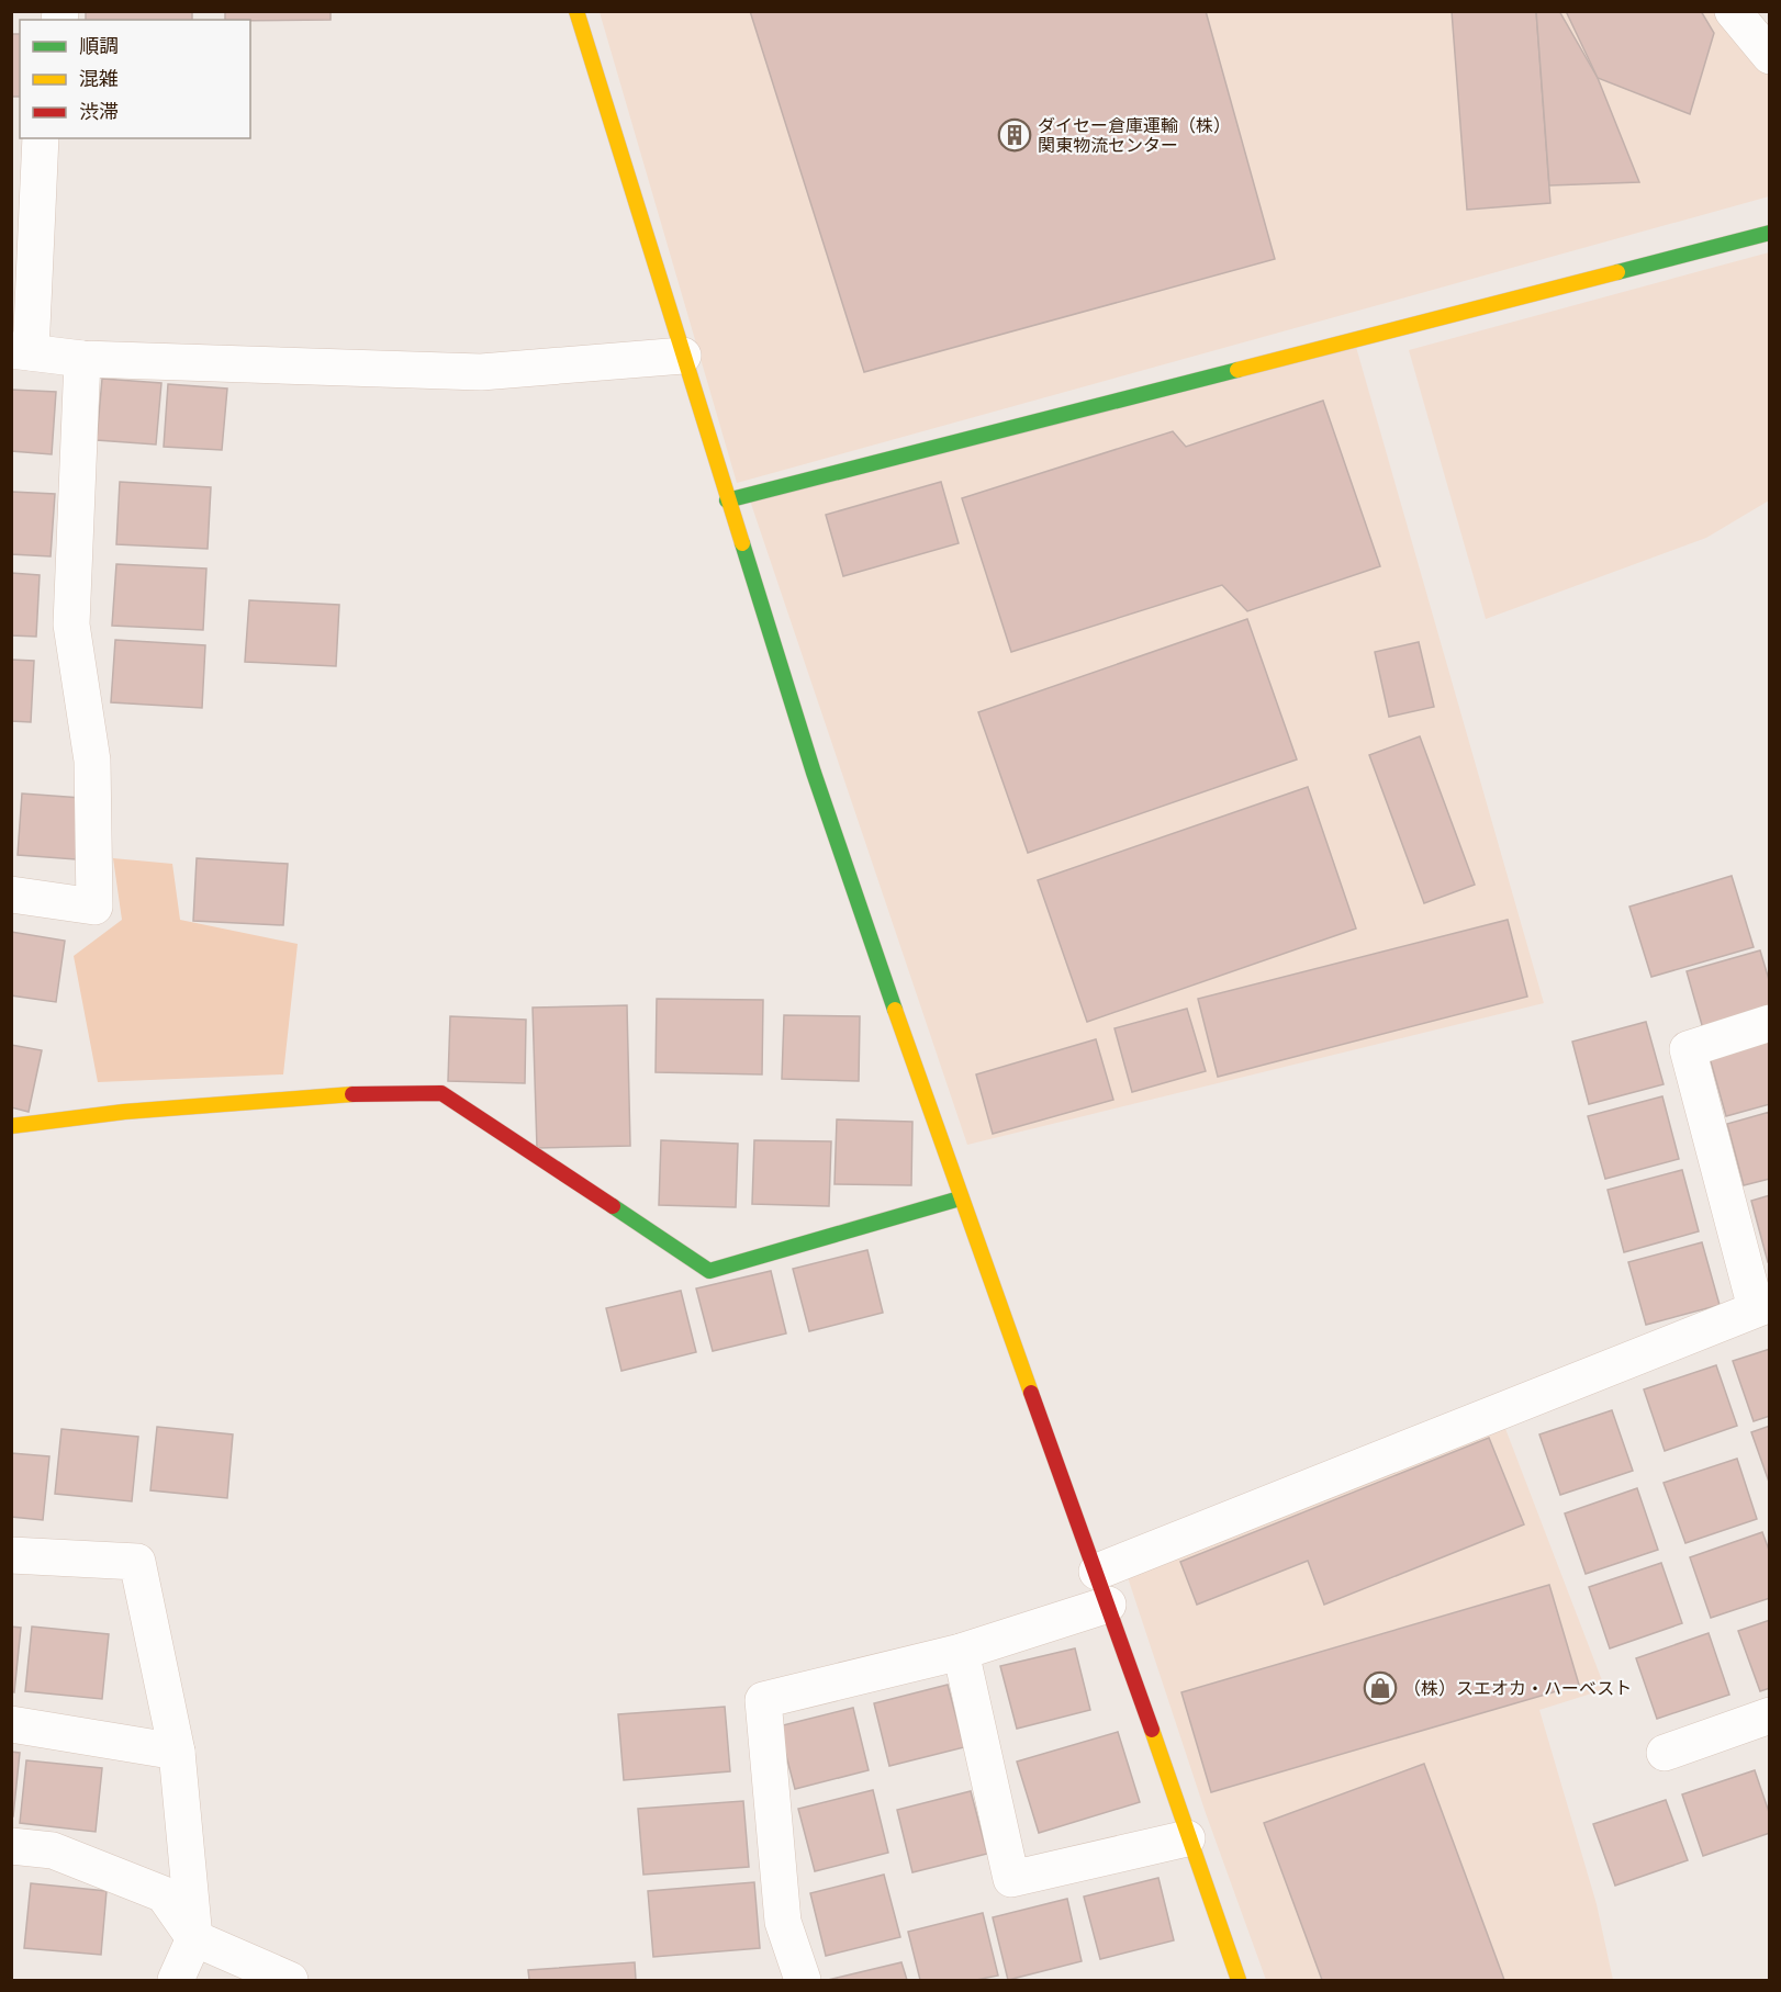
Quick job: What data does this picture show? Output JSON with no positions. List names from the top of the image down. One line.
{"places":{"building":["ダイセー倉庫運輸（株） 関東物流センター"],"shop":["（株）スエオカ・ハーベスト"]},"legend":["順調","混雑","渋滞"]}
